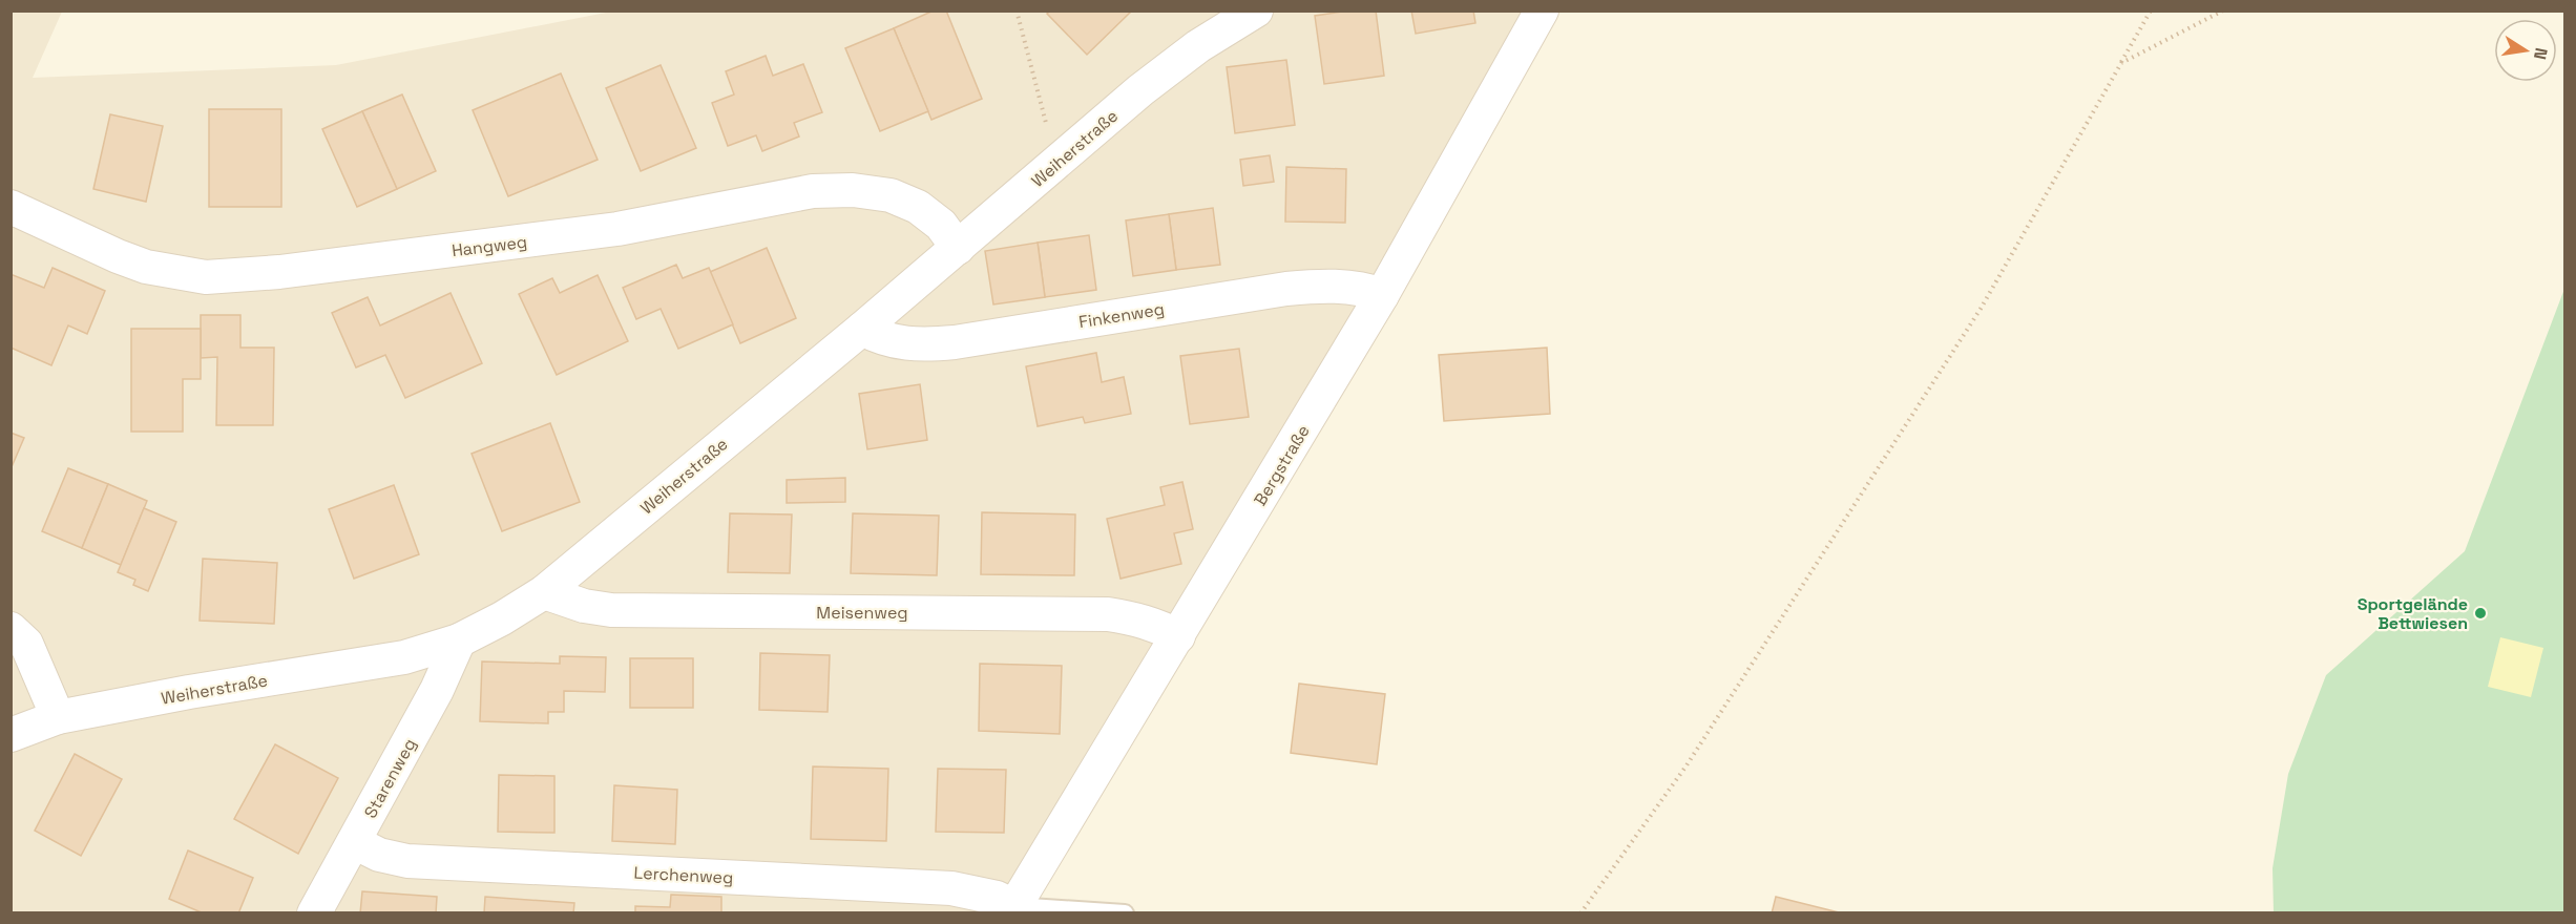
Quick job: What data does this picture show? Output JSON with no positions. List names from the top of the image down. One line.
{"streets":{"street":["Weiherstraße","Hangweg","Finkenweg","Bergstraße","Meisenweg","Starenweg","Lerchenweg"]},"crossings":[["Weiherstraße","Hangweg"],["Weiherstraße","Finkenweg"],["Weiherstraße","Meisenweg"],["Weiherstraße","Starenweg"],["Finkenweg","Bergstraße"],["Bergstraße","Meisenweg"],["Bergstraße","Lerchenweg"],["Starenweg","Lerchenweg"]],"places":["Sportgelände Bettwiesen"],"north":"right"}
